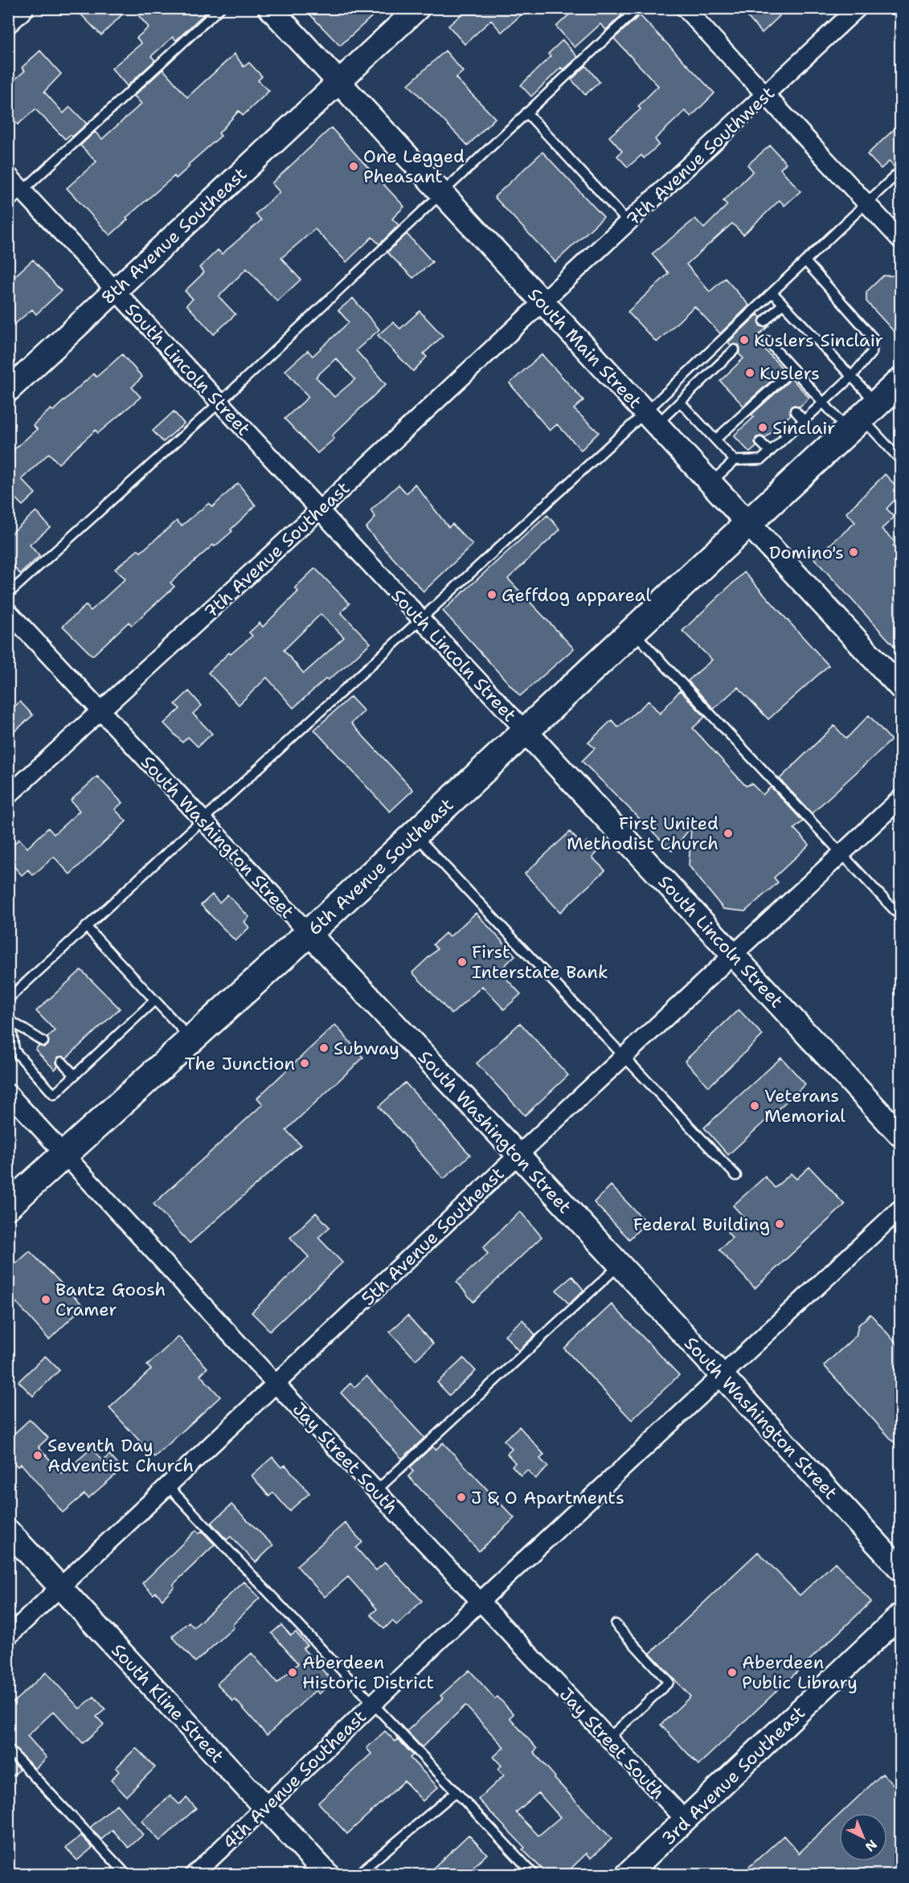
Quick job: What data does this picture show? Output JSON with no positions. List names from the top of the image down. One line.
{"streets":{"highway":["6th Avenue Southeast"],"street":["7th Avenue Southwest","8th Avenue Southeast","South Main Street","South Lincoln Street","7th Avenue Southeast","South Washington Street","5th Avenue Southeast","Jay Street South","South Kline Street","3rd Avenue Southeast","4th Avenue Southeast"]},"crossings":[["7th Avenue Southwest","South Main Street"],["7th Avenue Southwest","7th Avenue Southeast"],["8th Avenue Southeast","South Main Street"],["8th Avenue Southeast","South Lincoln Street"],["South Main Street","7th Avenue Southeast"],["South Main Street","6th Avenue Southeast"],["South Lincoln Street","7th Avenue Southeast"],["South Lincoln Street","6th Avenue Southeast"],["South Lincoln Street","5th Avenue Southeast"],["7th Avenue Southeast","South Washington Street"],["South Washington Street","6th Avenue Southeast"],["South Washington Street","5th Avenue Southeast"],["South Washington Street","4th Avenue Southeast"],["6th Avenue Southeast","Jay Street South"],["5th Avenue Southeast","Jay Street South"],["5th Avenue Southeast","South Kline Street"],["Jay Street South","3rd Avenue Southeast"],["Jay Street South","4th Avenue Southeast"],["South Kline Street","4th Avenue Southeast"]],"places":["One Legged Pheasant","Kuslers Sinclair","Kuslers","Sinclair","Domino's","Geffdog appareal","First United Methodist Church","First Interstate Bank","Subway","The Junction","Veterans Memorial","Federal Building","Bantz Goosh Cramer","Seventh Day Adventist Church","J & O Apartments","Aberdeen Historic District","Aberdeen Public Library"],"north":"bottom right"}
